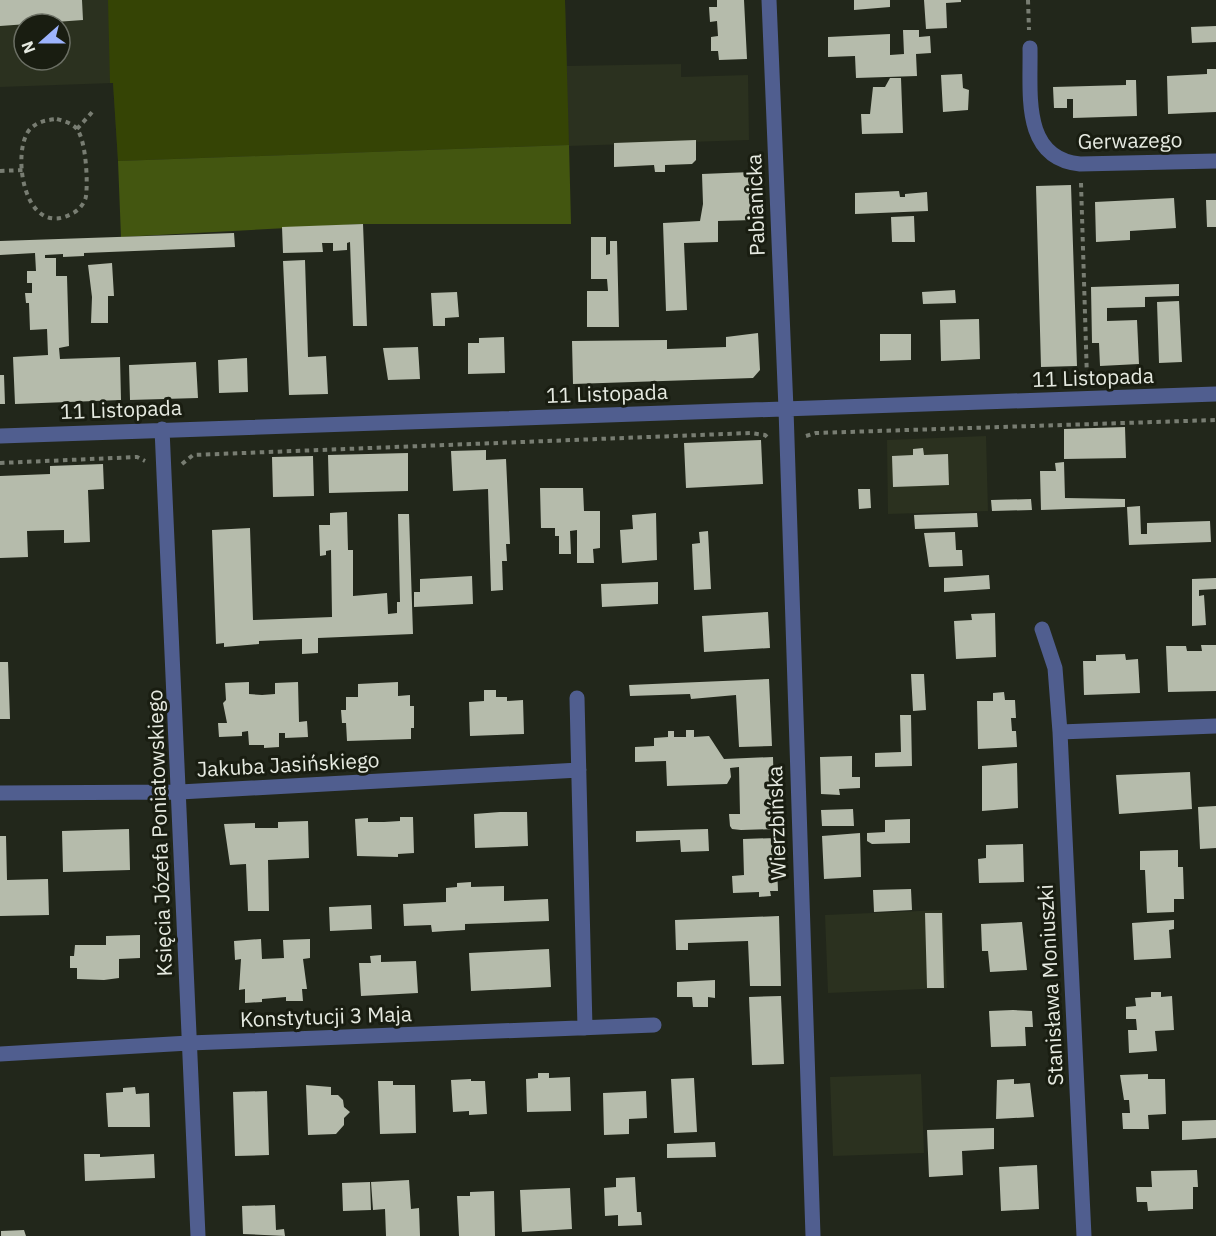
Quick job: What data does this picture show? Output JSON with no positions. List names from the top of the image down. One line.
{"streets":{"street":["Gerwazego","Pabianicka","11 Listopada","Jakuba Jasińskiego","Wierzbińska","Księcia Józefa Poniatowskiego","Stanisława Moniuszki","Konstytucji 3 Maja"]},"crossings":[["Pabianicka","11 Listopada"],["Pabianicka","Wierzbińska"],["11 Listopada","Wierzbińska"],["11 Listopada","Księcia Józefa Poniatowskiego"],["Jakuba Jasińskiego","Księcia Józefa Poniatowskiego"],["Księcia Józefa Poniatowskiego","Konstytucji 3 Maja"]],"north":"left"}
